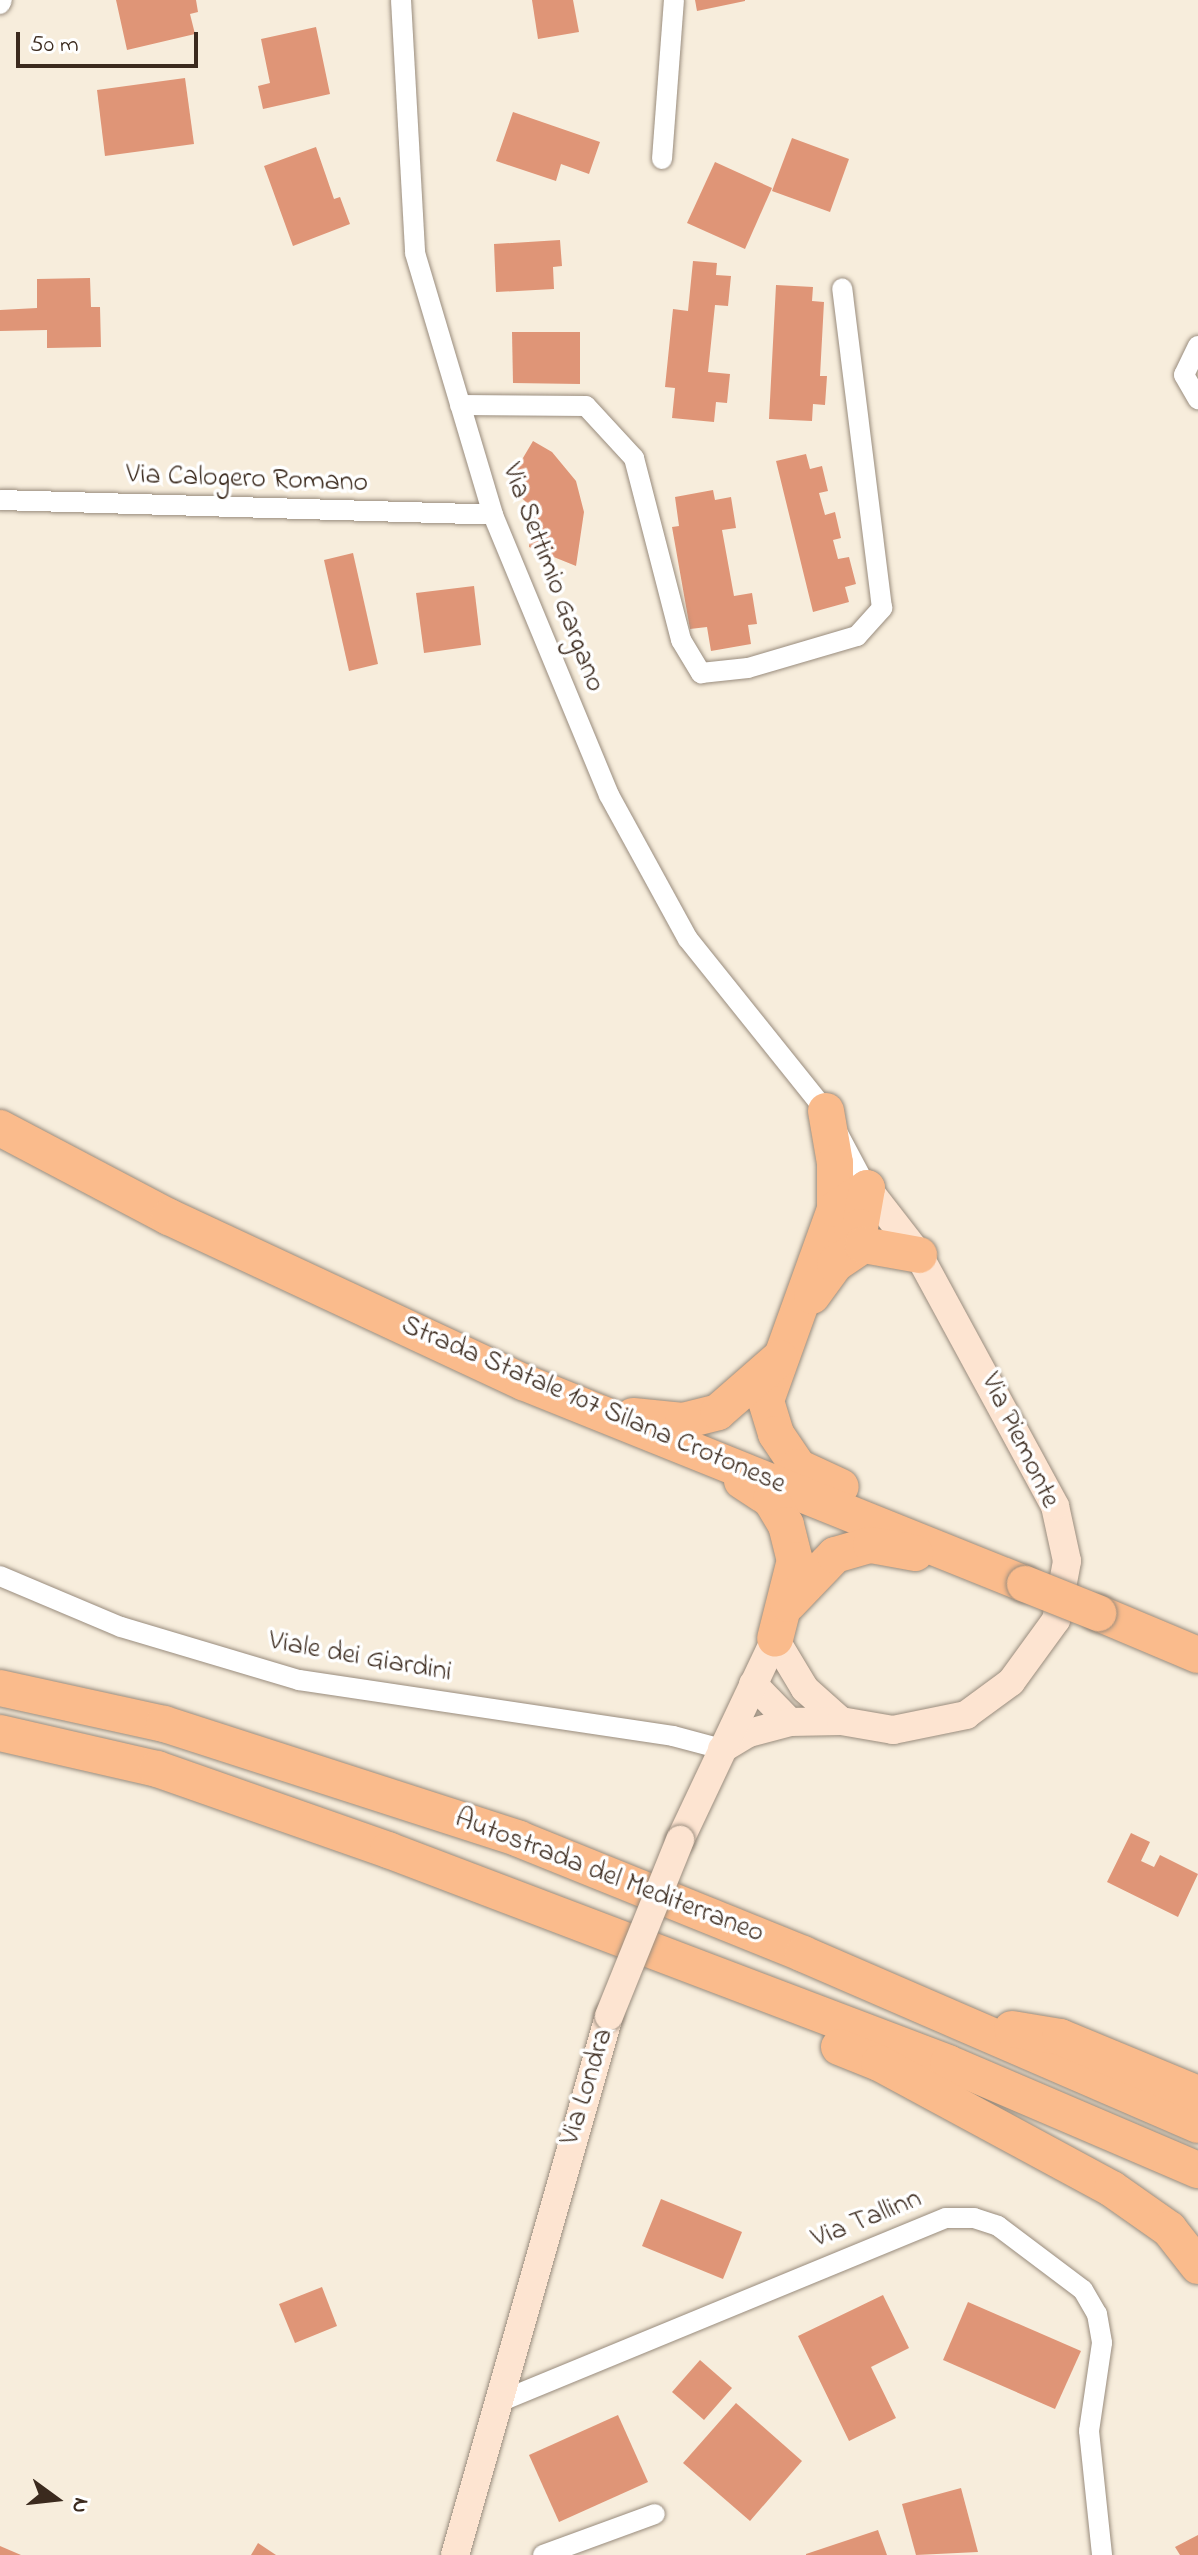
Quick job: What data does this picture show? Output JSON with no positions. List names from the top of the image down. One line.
{"streets":{"highway":["Strada Statale 107 Silana Crotonese","Autostrada del Mediterraneo"],"street":["Via Calogero Romano","Via Settimio Gargano","Via Piemonte","Viale dei Giardini","Via Londra","Via Tallinn"]},"crossings":[["Via Calogero Romano","Via Settimio Gargano"],["Via Settimio Gargano","Via Piemonte"],["Via Piemonte","Viale dei Giardini"],["Via Piemonte","Via Londra"],["Viale dei Giardini","Via Londra"],["Via Londra","Via Tallinn"]],"scale_bar":"50 m","north":"right"}
